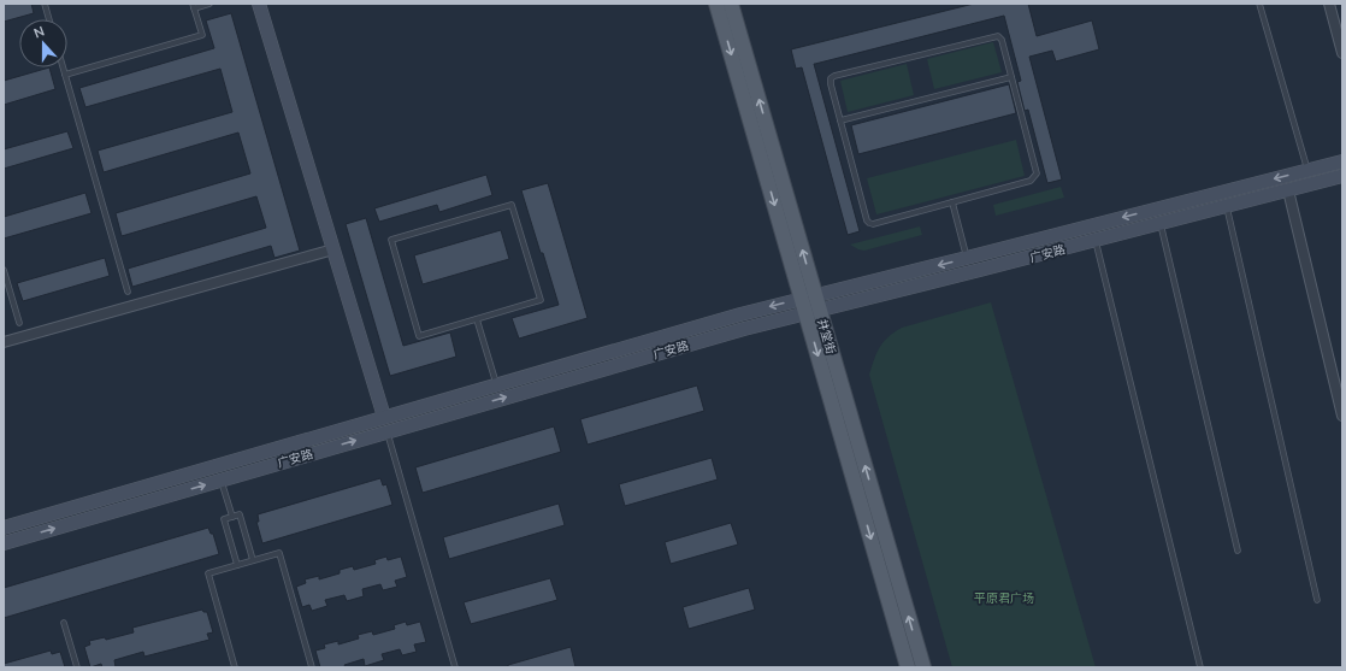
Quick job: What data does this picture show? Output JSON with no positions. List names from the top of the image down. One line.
{"streets":{"main road":["广安路","井堂街"]},"crossings":[["广安路","井堂街"]],"parks":["平原君广场"],"north":"top"}
